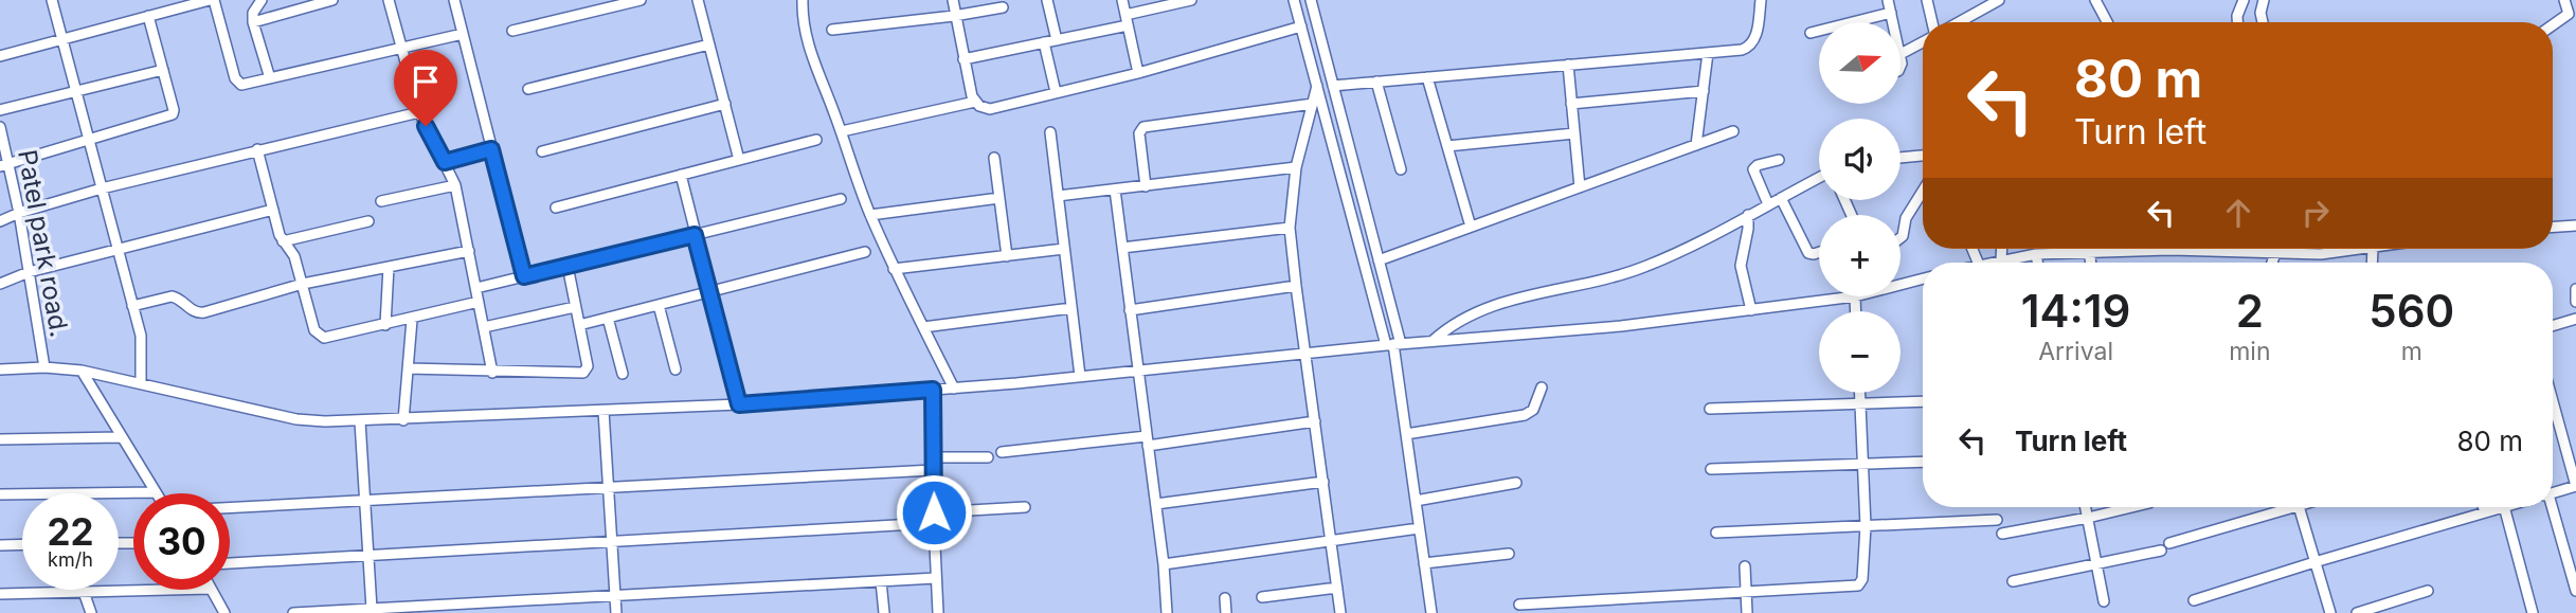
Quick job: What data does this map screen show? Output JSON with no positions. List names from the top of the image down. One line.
{"streets":{"street":["Patel park road."]},"north":"right","page":{"map_buttons":["+","−"],"turn":["80 m","Turn left"],"eta":["14:19","Arrival","2","min","560","m"],"list":[{"name":"Turn left","value":"80 m"}],"speed":"22 km/h","limit":"30"}}
